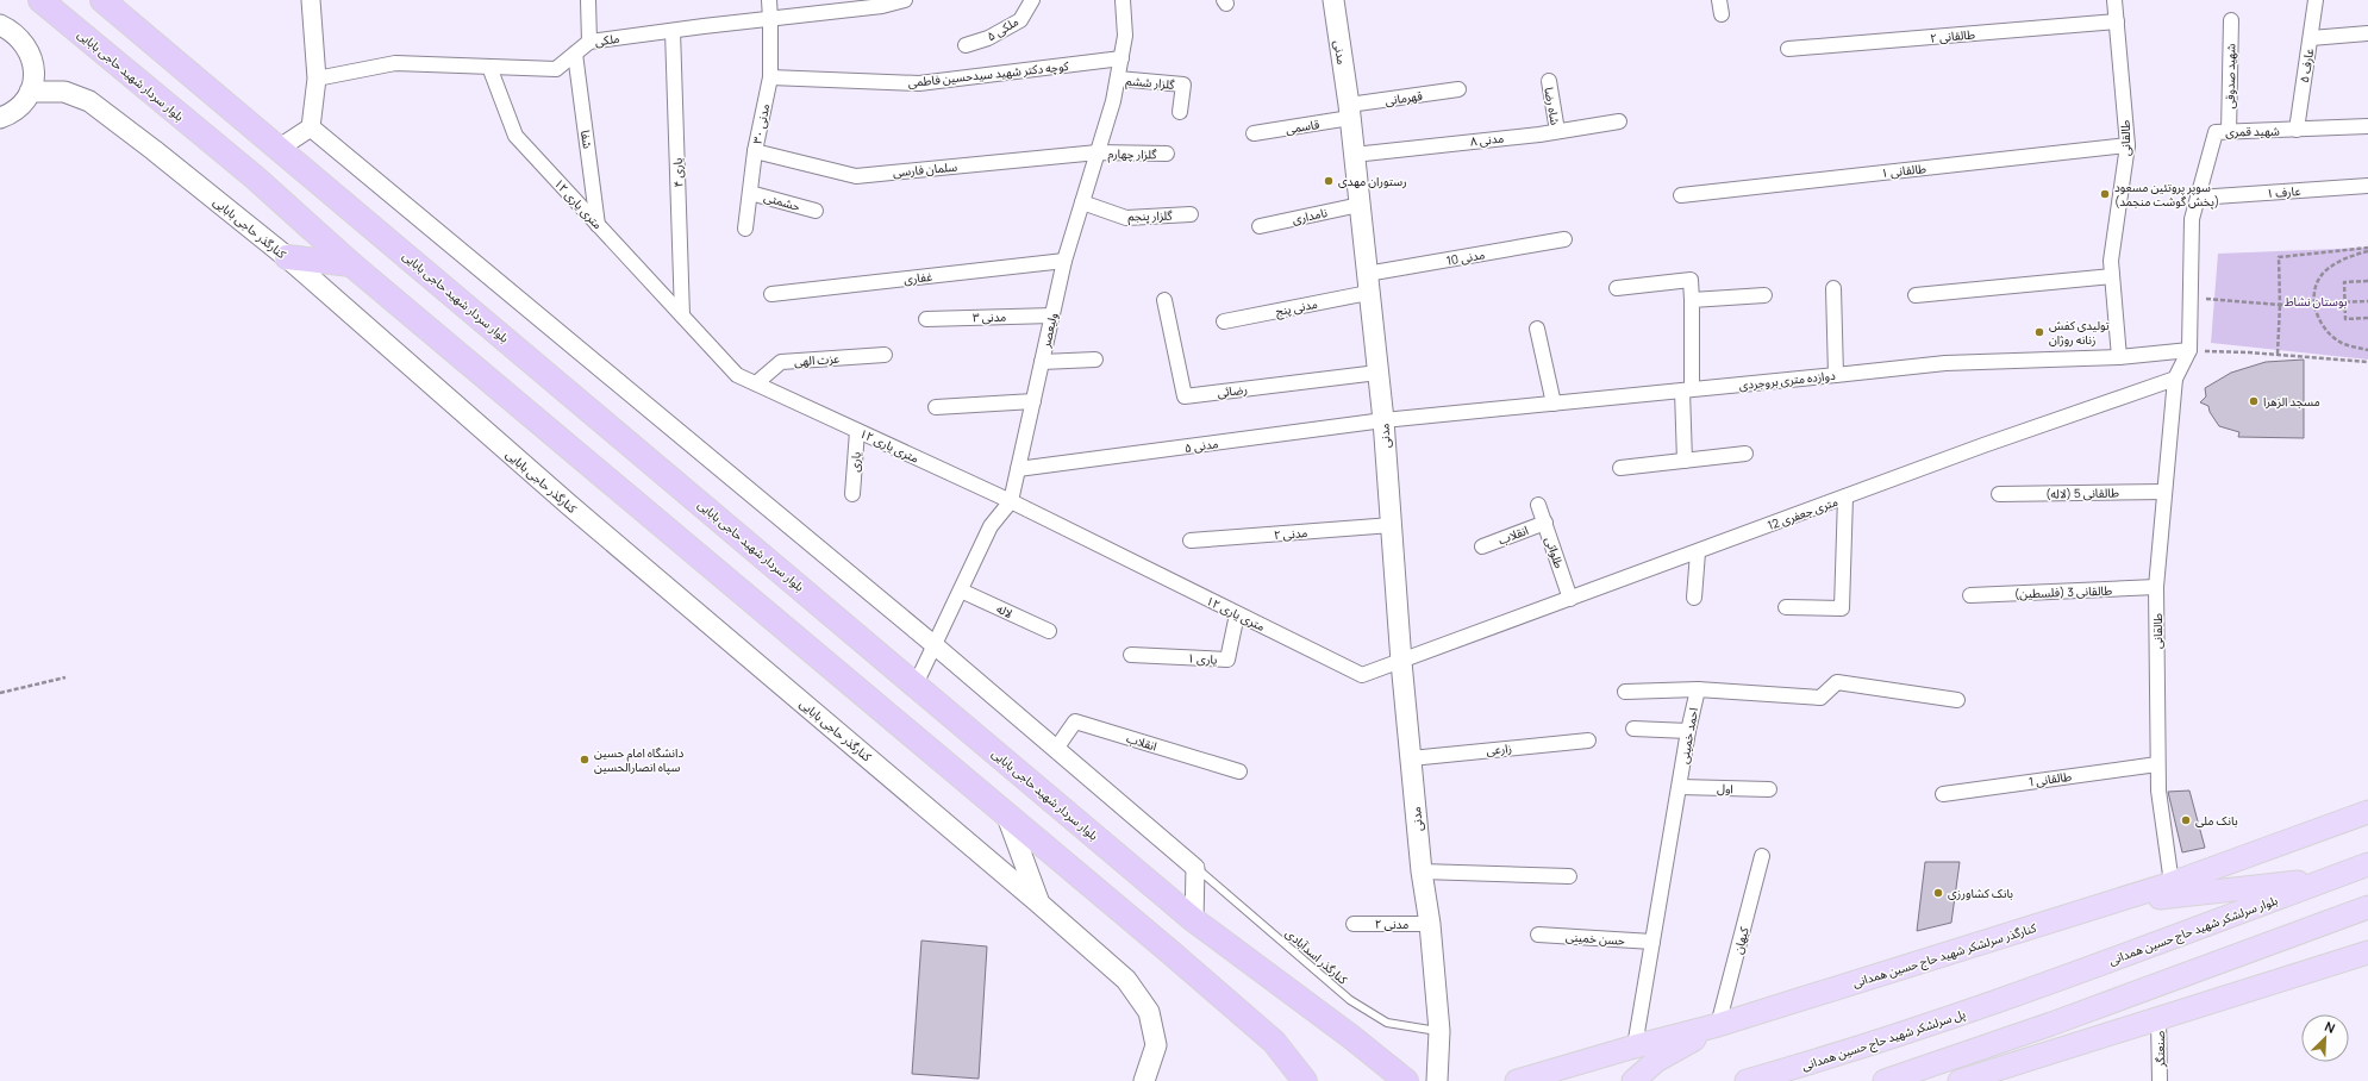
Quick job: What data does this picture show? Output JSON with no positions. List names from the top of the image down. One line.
{"streets":{"highway":["بلوار سردار شهید حاجی بابایی"],"main road":["مدنی","کنارگذر حاجی بابایی","بلوار سرلشکر شهید حاج حسین همدانی","کنارگذر سرلشکر شهید حاج حسین همدانی","پل سرلشکر شهید حاج حسین همدانی"],"street":["ملکی ۵","طالقانی ۲","ملکی","عارف ۵","کوچه دکتر شهید سیدحسین فاطمی","شهید صدوقی","گلزار ششم","قهرمانی","شاه رضا","مدنی ۳۰","قاسمی","شهید قمری","طالقانی","شفا","مدنی ۸","گلزار چهارم","سلمان فارسی","طالقانی ۱","یاری ۴","عارف ۱","حشمتی","۱۲ متری یاری","گلزار پنجم","نامداری","مدنی 10","غفاری","مدنی پنج","مدنی ۳","ولیعصر","عزت الهی","دوازده متری بروجردی","رضائی","مدنی ۵","یاری","طالقانی 5 (لاله)","12 متری جعفری","مدنی ۲","انقلاب","طلواتی","طالقانی 3 (فلسطین)","لاله","یاری ۱","احمد خمینی","زارعی","طالقانی 1","اول","حسن خمینی","کیهان","صنعتگر"],"lane":["کنارگذر اسدآبادی"]},"crossings":[["طالقانی ۲","طالقانی"],["ملکی","مدنی ۳۰"],["ملکی","شفا"],["ملکی","یاری ۴"],["ملکی","۱۲ متری یاری"],["مدنی","قهرمانی"],["مدنی","قاسمی"],["مدنی","مدنی ۸"],["مدنی","۱۲ متری یاری"],["مدنی","نامداری"],["مدنی","مدنی 10"],["مدنی","مدنی پنج"],["مدنی","دوازده متری بروجردی"],["مدنی","رضائی"],["مدنی","مدنی ۵"],["مدنی","12 متری جعفری"],["مدنی","مدنی ۲"],["مدنی","زارعی"],["مدنی","کنارگذر اسدآبادی"],["عارف ۵","شهید قمری"],["کوچه دکتر شهید سیدحسین فاطمی","مدنی ۳۰"],["کوچه دکتر شهید سیدحسین فاطمی","ولیعصر"],["بلوار سردار شهید حاجی بابایی","ولیعصر"],["شهید صدوقی","شهید قمری"],["گلزار ششم","ولیعصر"],["قهرمانی","قاسمی"],["شاه رضا","مدنی ۸"],["مدنی ۳۰","سلمان فارسی"],["مدنی ۳۰","حشمتی"],["شهید قمری","عارف ۱"],["شهید قمری","دوازده متری بروجردی"],["طالقانی","طالقانی ۱"],["طالقانی","دوازده متری بروجردی"],["طالقانی","طالقانی 5 (لاله)"],["طالقانی","12 متری جعفری"],["طالقانی","طالقانی 3 (فلسطین)"],["طالقانی","طالقانی 1"],["طالقانی","کنارگذر سرلشکر شهید حاج حسین همدانی"],["شفا","۱۲ متری یاری"],["گلزار چهارم","سلمان فارسی"],["گلزار چهارم","ولیعصر"],["سلمان فارسی","ولیعصر"],["یاری ۴","۱۲ متری یاری"],["۱۲ متری یاری","ولیعصر"],["۱۲ متری یاری","عزت الهی"],["۱۲ متری یاری","یاری"],["۱۲ متری یاری","12 متری جعفری"],["۱۲ متری یاری","یاری ۱"],["گلزار پنجم","ولیعصر"],["مدنی 10","مدنی پنج"],["غفاری","ولیعصر"],["مدنی ۳","ولیعصر"],["ولیعصر","مدنی ۵"],["ولیعصر","لاله"],["دوازده متری بروجردی","مدنی ۵"],["12 متری جعفری","طلواتی"],["انقلاب","طلواتی"],["احمد خمینی","اول"],["احمد خمینی","حسن خمینی"],["احمد خمینی","کنارگذر سرلشکر شهید حاج حسین همدانی"],["بلوار سرلشکر شهید حاج حسین همدانی","پل سرلشکر شهید حاج حسین همدانی"],["کیهان","کنارگذر سرلشکر شهید حاج حسین همدانی"]],"parks":["بوستان نشاط"],"places":["رستوران مهدی","سوپر پروتئین مسعود (پخش گوشت منجمد)","تولیدی کفش زنانه روژان","مسجد الزهرا","دانشگاه امام حسین سپاه انصارالحسین","بانک ملی","بانک کشاورزی"],"north":"top right"}
